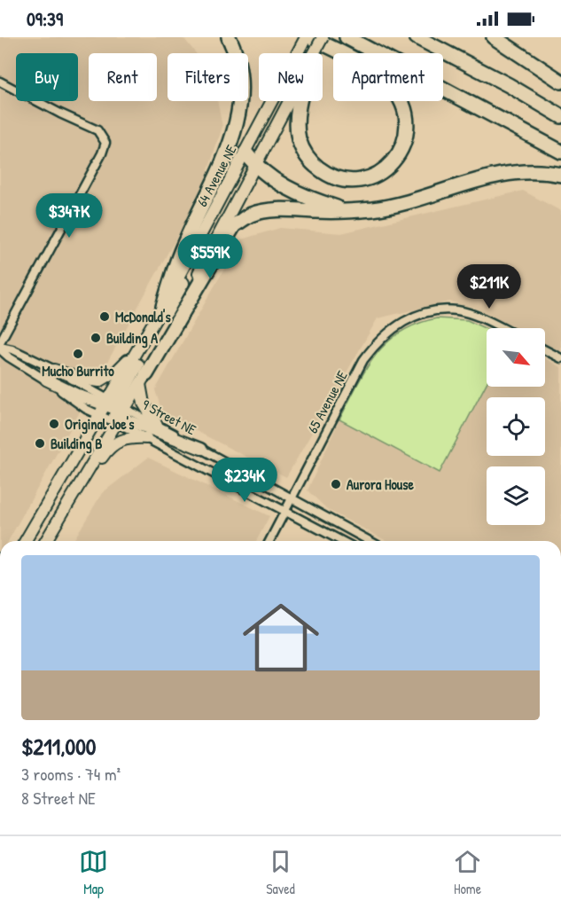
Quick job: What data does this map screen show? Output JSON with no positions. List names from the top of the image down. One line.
{"streets":{"street":["64 Avenue NE","65 Avenue NE","9 Street NE"]},"crossings":[["64 Avenue NE","9 Street NE"],["65 Avenue NE","9 Street NE"]],"places":["McDonald's","Building A","Mucho Burrito","Original Joe's","Building B","Aurora House"],"north":"bottom right","page":{"status":"09:39","chip":["Buy","Rent","Filters","New","Apartment"],"price":["$347K","$559K","$211K","$234K"],"list":[{"name":"$211,000","note":"3 rooms · 74 m² · 8 Street NE"}],"tabs":["Map","Saved","Home"]}}
